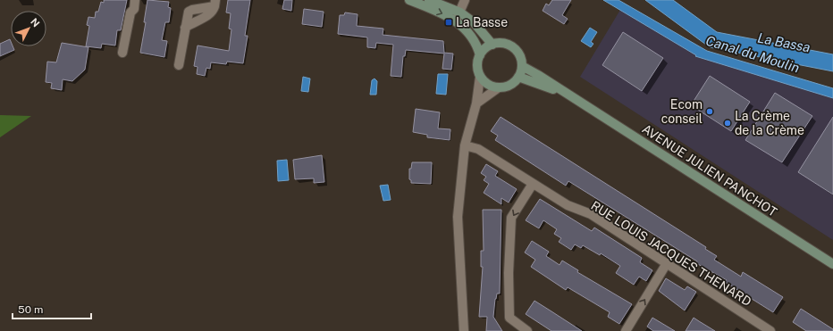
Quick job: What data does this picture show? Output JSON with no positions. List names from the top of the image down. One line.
{"streets":{"main road":["AVENUE JULIEN PANCHOT"],"street":["RUE LOUIS JACQUES THENARD"]},"water":["La Bassa","Canal du Moulin"],"places":{"transit":["La Basse"],"other":["Ecom conseil","La Crème de la Crème"]},"scale_bar":"50 m","north":"top right"}
